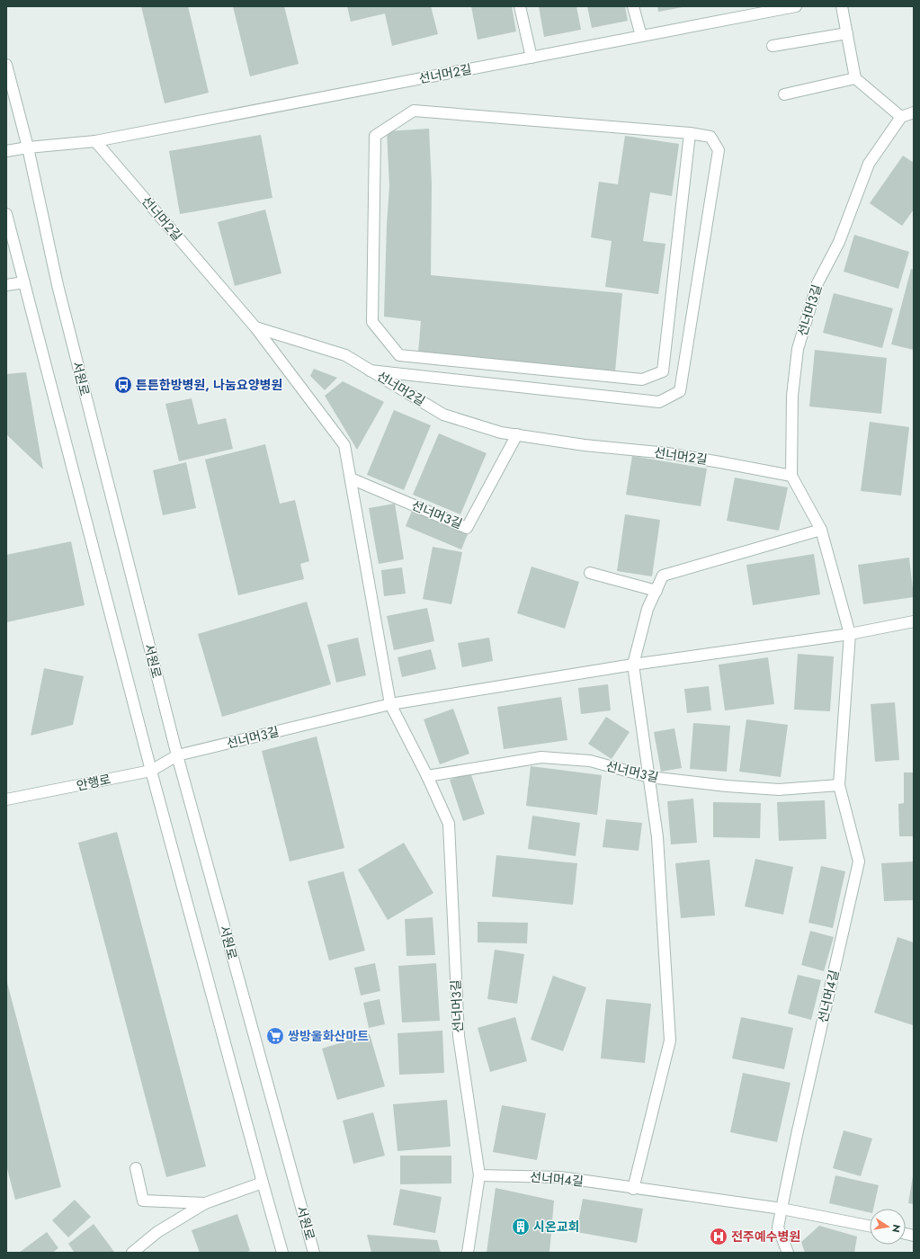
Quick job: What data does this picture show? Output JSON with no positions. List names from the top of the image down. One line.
{"streets":{"street":["선너머2길","선너머3길","서원로","안행로","선너머4길"]},"crossings":[["선너머2길","선너머3길"],["선너머2길","서원로"],["선너머3길","서원로"],["선너머3길","안행로"],["선너머3길","선너머4길"],["서원로","안행로"]],"places":{"bus stop":["튼튼한방병원, 나눔요양병원"],"supermarket":["쌍방울화산마트"],"building":["시온교회"],"hospital":["전주예수병원"]},"north":"right"}
